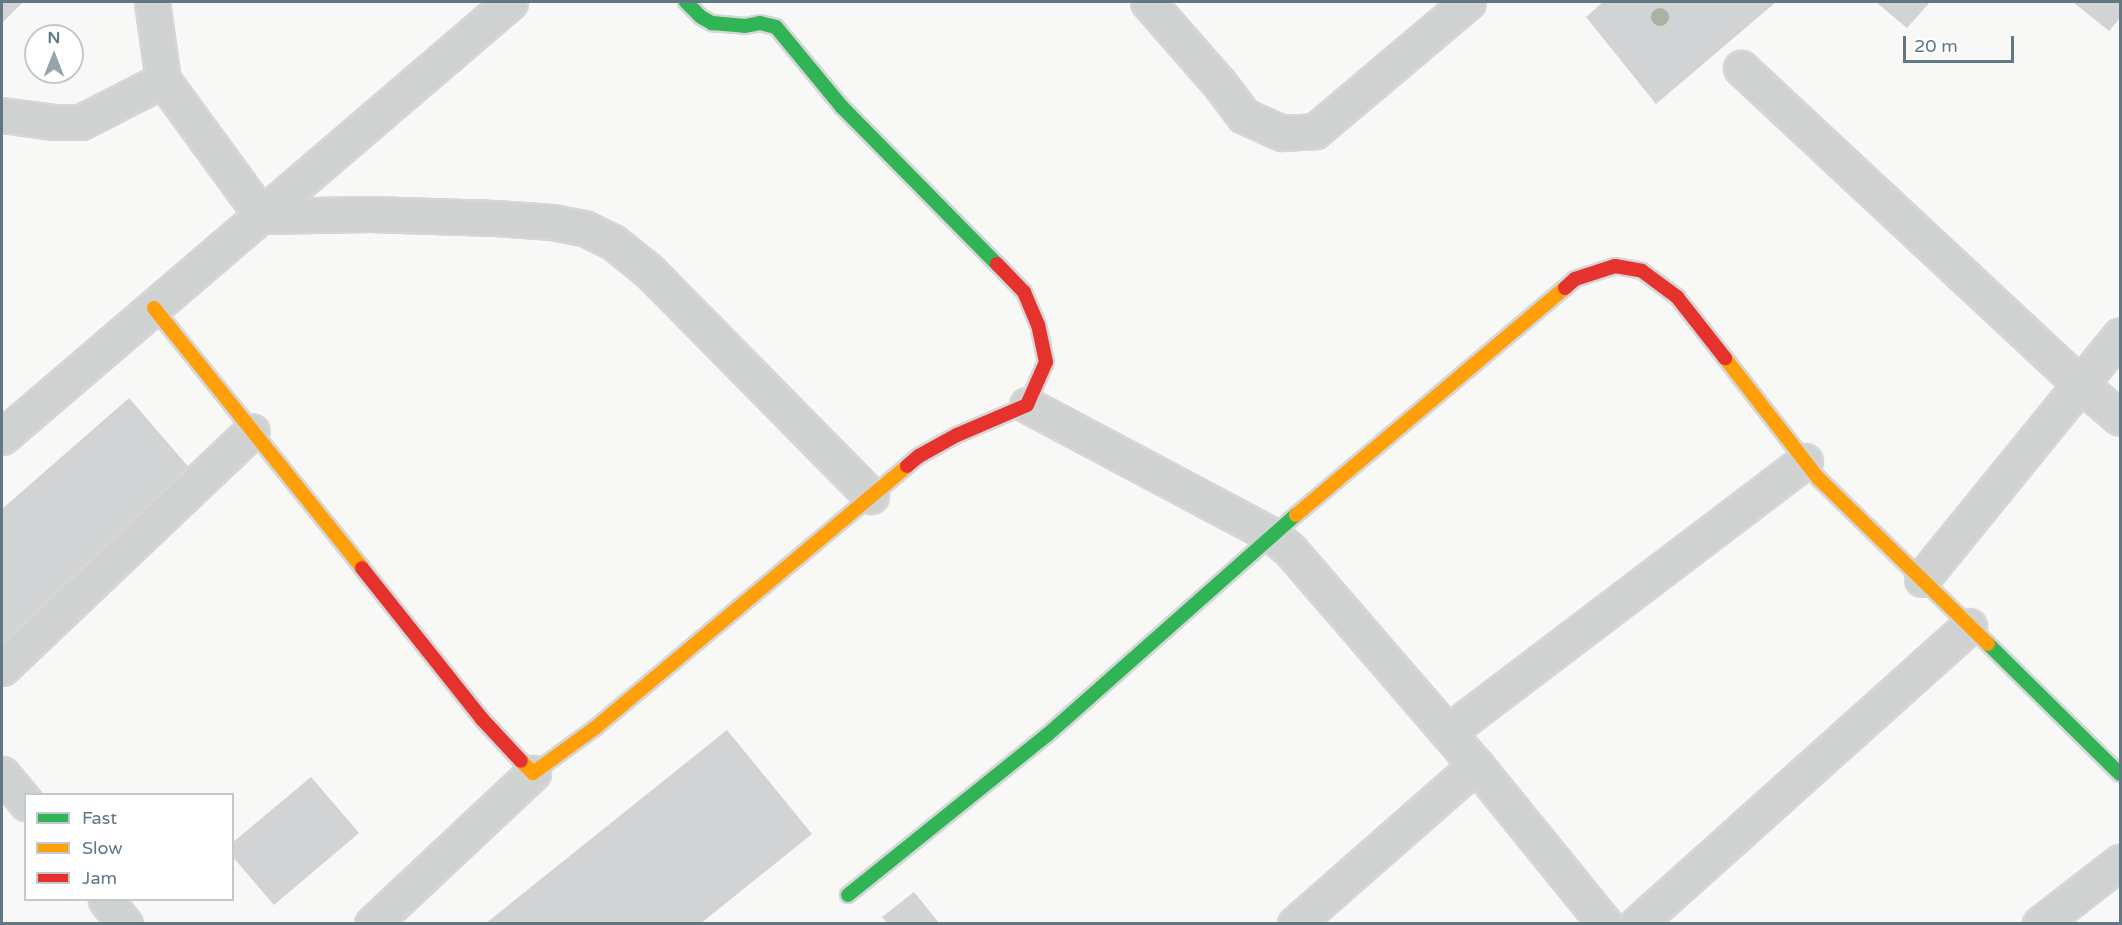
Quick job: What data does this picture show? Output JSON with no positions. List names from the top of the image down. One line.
{"legend":["Fast","Slow","Jam"],"scale_bar":"20 m","north":"top"}
